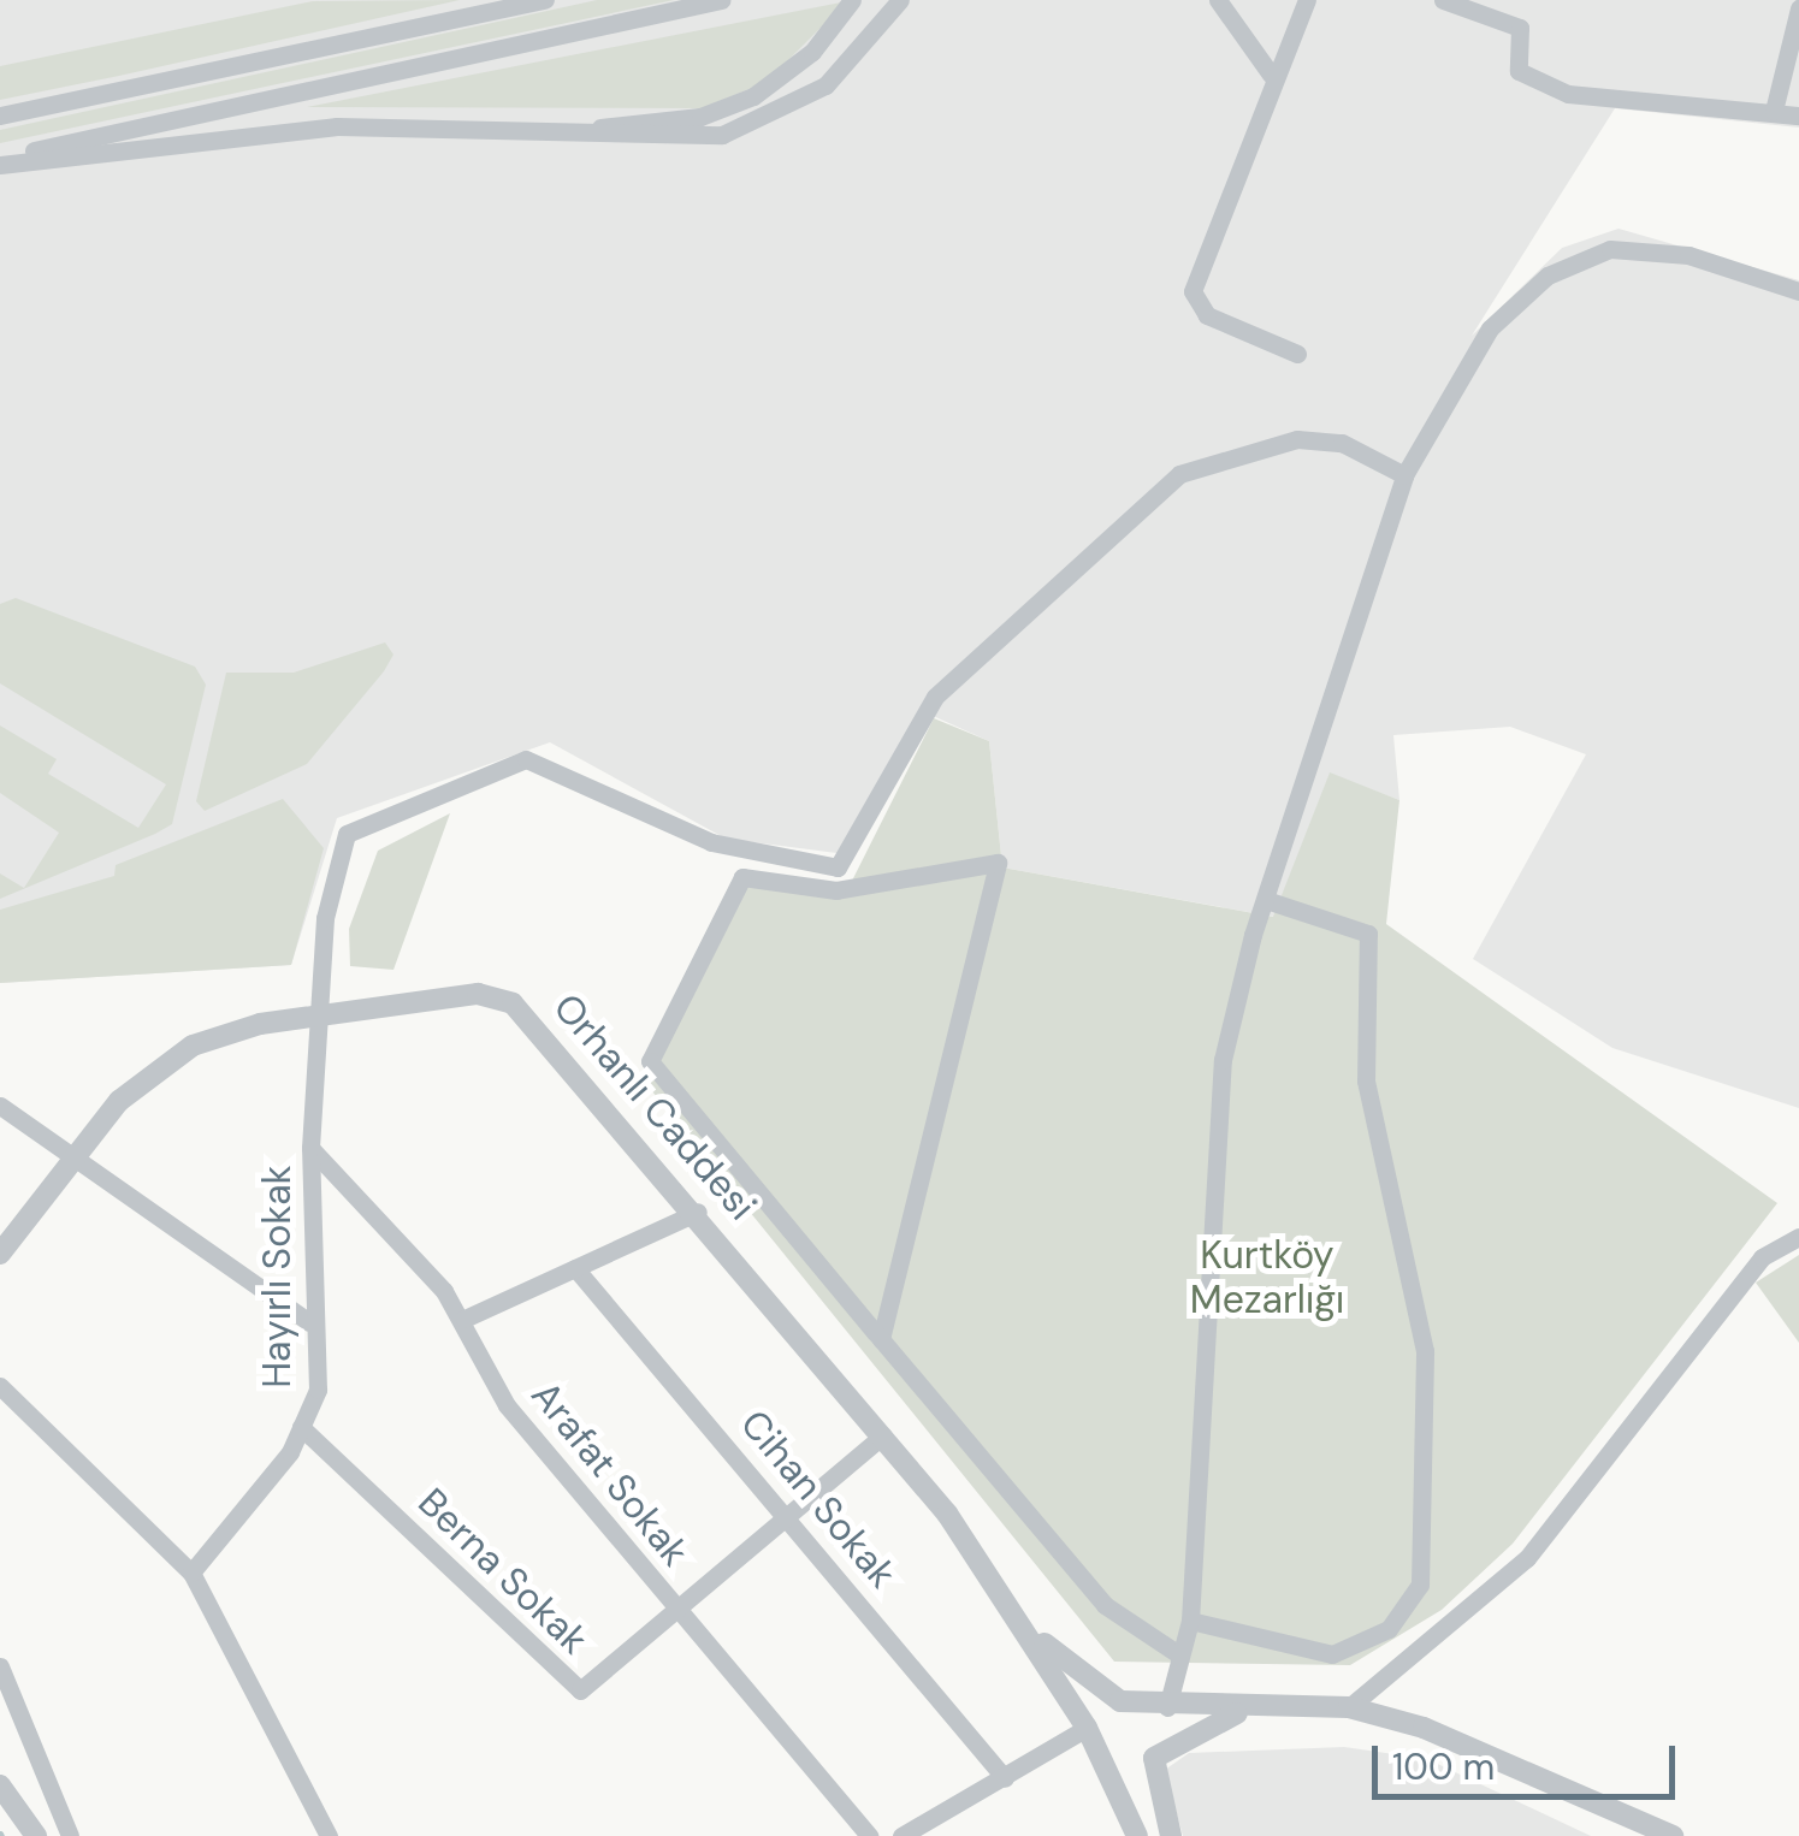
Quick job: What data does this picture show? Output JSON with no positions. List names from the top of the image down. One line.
{"streets":{"street":["Orhanlı Caddesi","Hayırlı Sokak","Arafat Sokak","Cihan Sokak","Berna Sokak"]},"crossings":[["Orhanlı Caddesi","Hayırlı Sokak"],["Orhanlı Caddesi","Berna Sokak"],["Hayırlı Sokak","Arafat Sokak"],["Hayırlı Sokak","Berna Sokak"],["Arafat Sokak","Berna Sokak"],["Cihan Sokak","Berna Sokak"]],"parks":["Kurtköy Mezarlığı"],"scale_bar":"100 m"}
